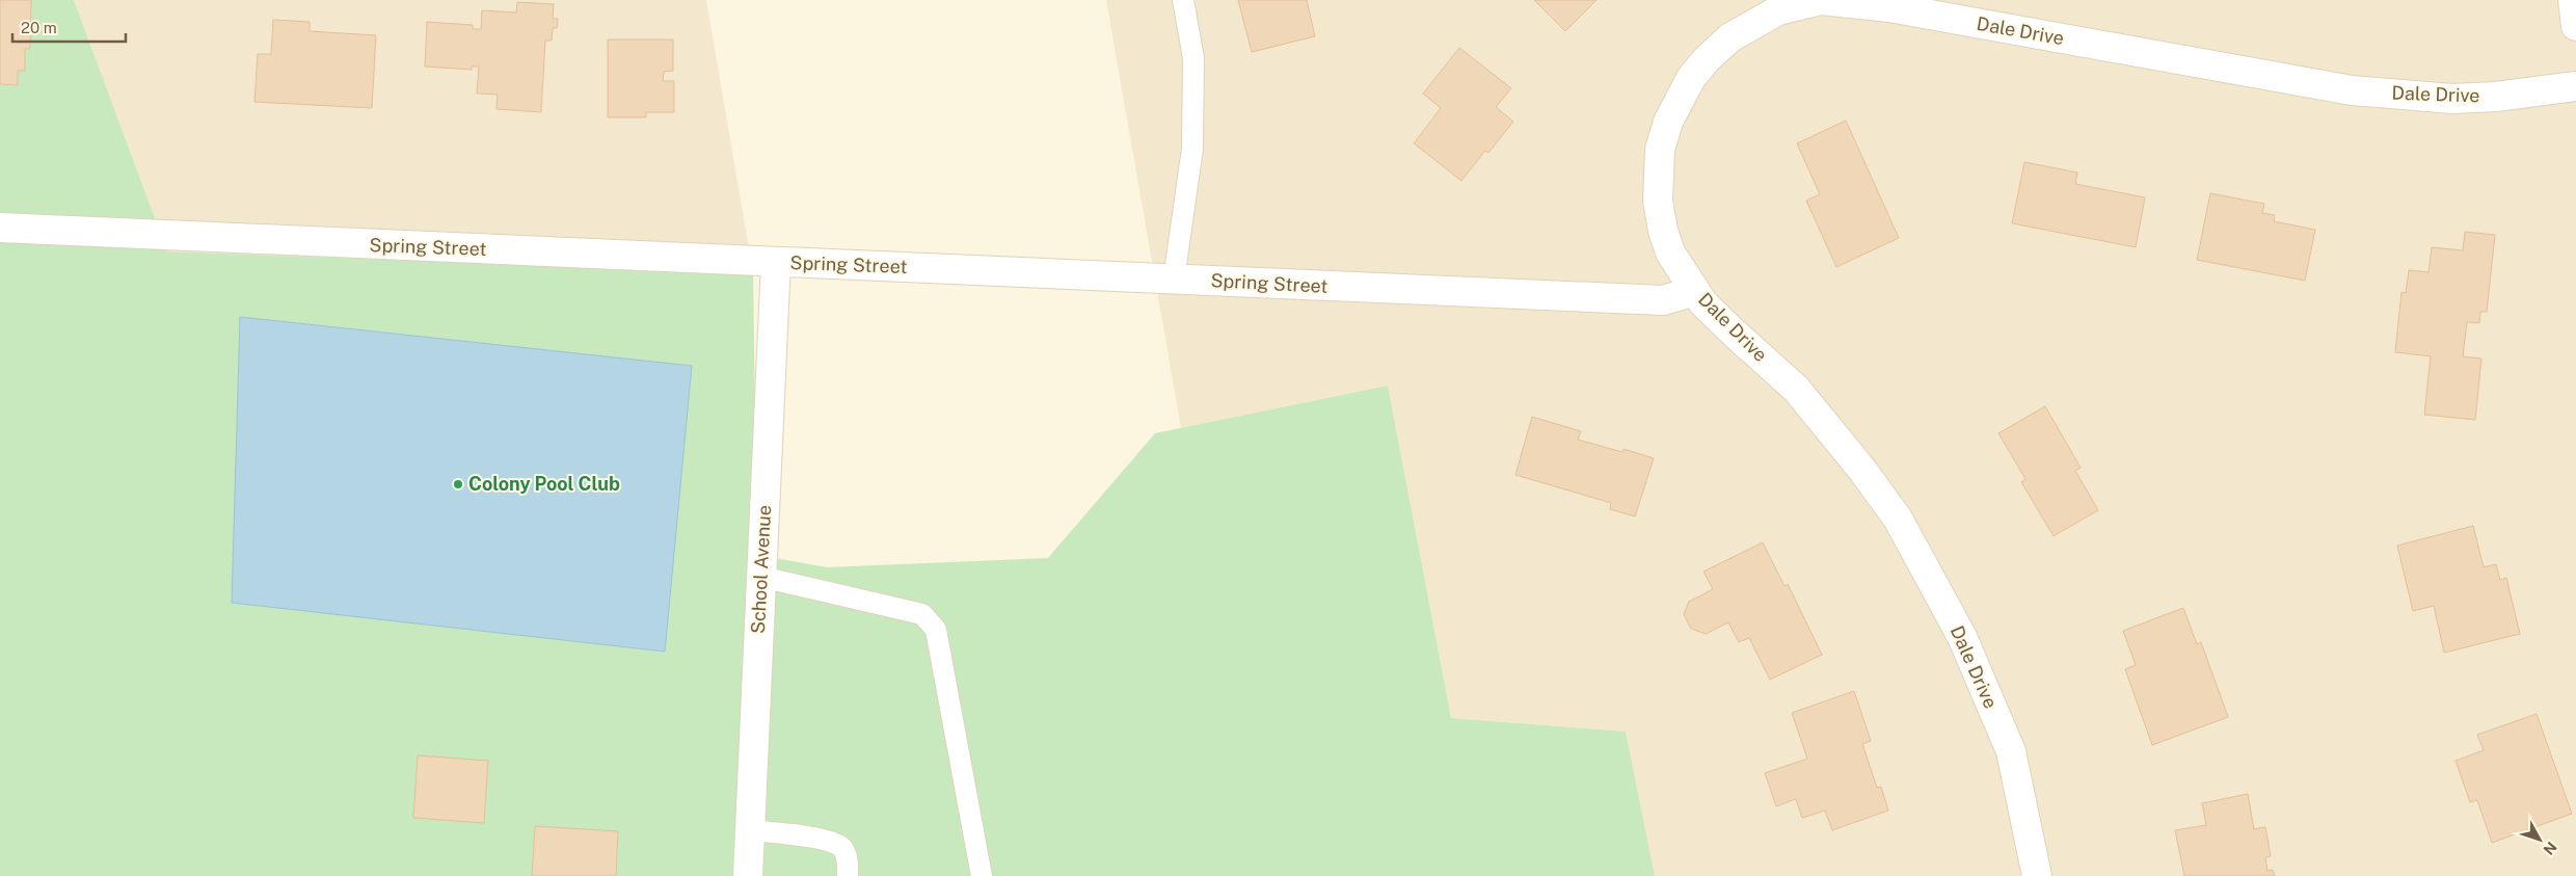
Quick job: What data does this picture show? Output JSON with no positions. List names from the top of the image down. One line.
{"streets":{"street":["Dale Drive","Spring Street","School Avenue"]},"crossings":[["Dale Drive","Spring Street"],["Spring Street","School Avenue"]],"places":["Colony Pool Club"],"scale_bar":"20 m","north":"bottom right"}
